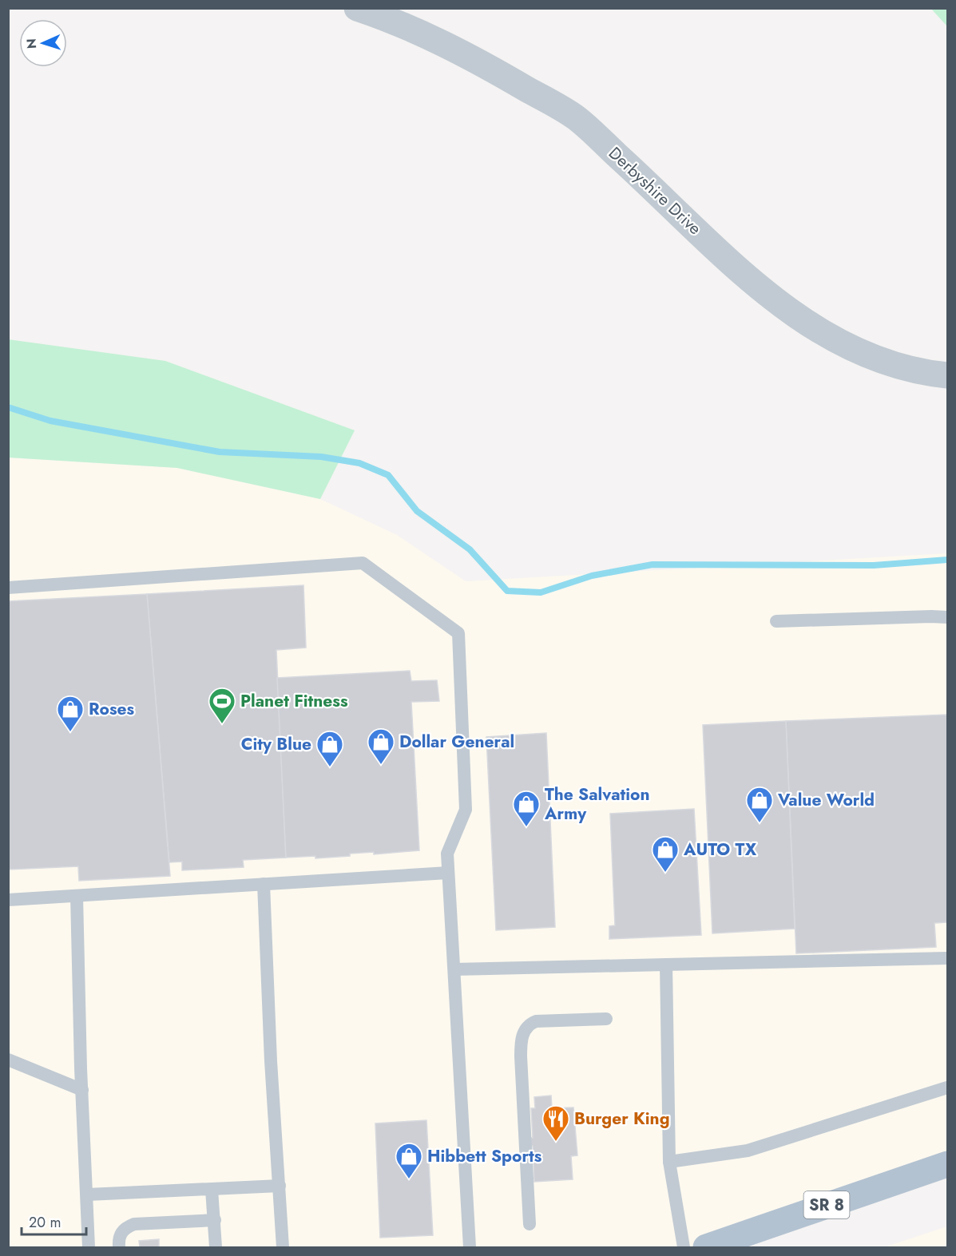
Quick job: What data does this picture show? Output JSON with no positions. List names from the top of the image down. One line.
{"streets":{"main road":["SR 8"],"street":["Derbyshire Drive"]},"places":{"sports":["Planet Fitness"],"shop":["Roses","Dollar General","City Blue","Value World","The Salvation Army","AUTO TX","Hibbett Sports"],"restaurant":["Burger King"]},"scale_bar":"20 m","north":"left"}
